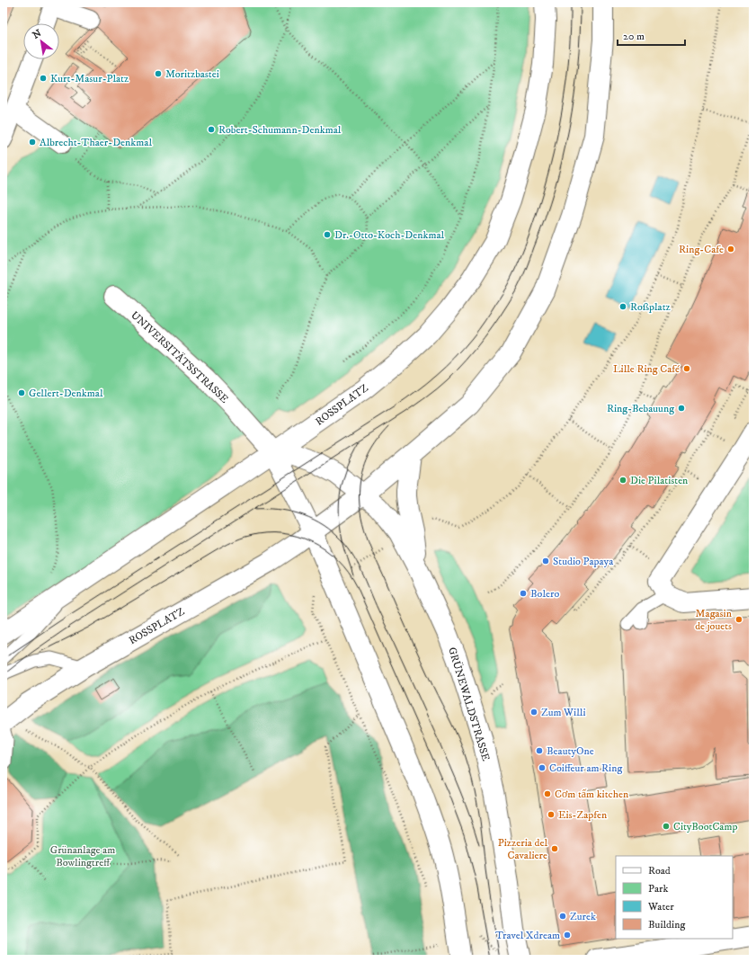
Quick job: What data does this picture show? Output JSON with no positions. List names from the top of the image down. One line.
{"streets":{"main road":["UNIVERSITÄTSSTRASSE","ROSSPLATZ","GRÜNEWALDSTRASSE"]},"crossings":[["UNIVERSITÄTSSTRASSE","ROSSPLATZ"],["ROSSPLATZ","GRÜNEWALDSTRASSE"]],"parks":["Grünanlage am Bowlingtreff"],"places":["Moritzbastei","Kurt-Masur-Platz","Robert-Schumann-Denkmal","Albrecht-Thaer-Denkmal","Dr.-Otto-Koch-Denkmal","Ring-Cafe","Roßplatz","Lille Ring Café","Gellert-Denkmal","Ring-Bebauung","Die Pilatisten","Studio Papaya","Bolero","Magasin de jouets","Zum Willi","BeautyOne","Coiffeur am Ring","Cơm tấm kitchen","Eis-Zapfen","CityBootCamp","Pizzeria del Cavaliere","Zurek","Travel Xdream"],"legend":["Road","Park","Water","Building"],"scale_bar":"20 m","north":"top left"}
